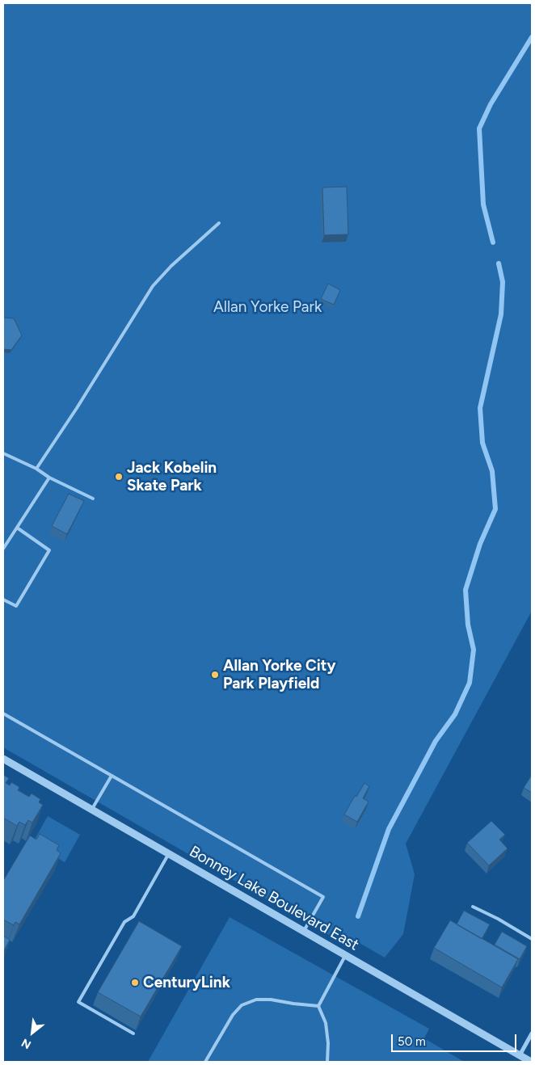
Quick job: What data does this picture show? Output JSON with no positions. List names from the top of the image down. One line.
{"streets":{"street":["Bonney Lake Boulevard East"]},"parks":["Allan Yorke Park"],"places":["Jack Kobelin Skate Park","Allan Yorke City Park Playfield","CenturyLink"],"scale_bar":"50 m","north":"bottom left"}
